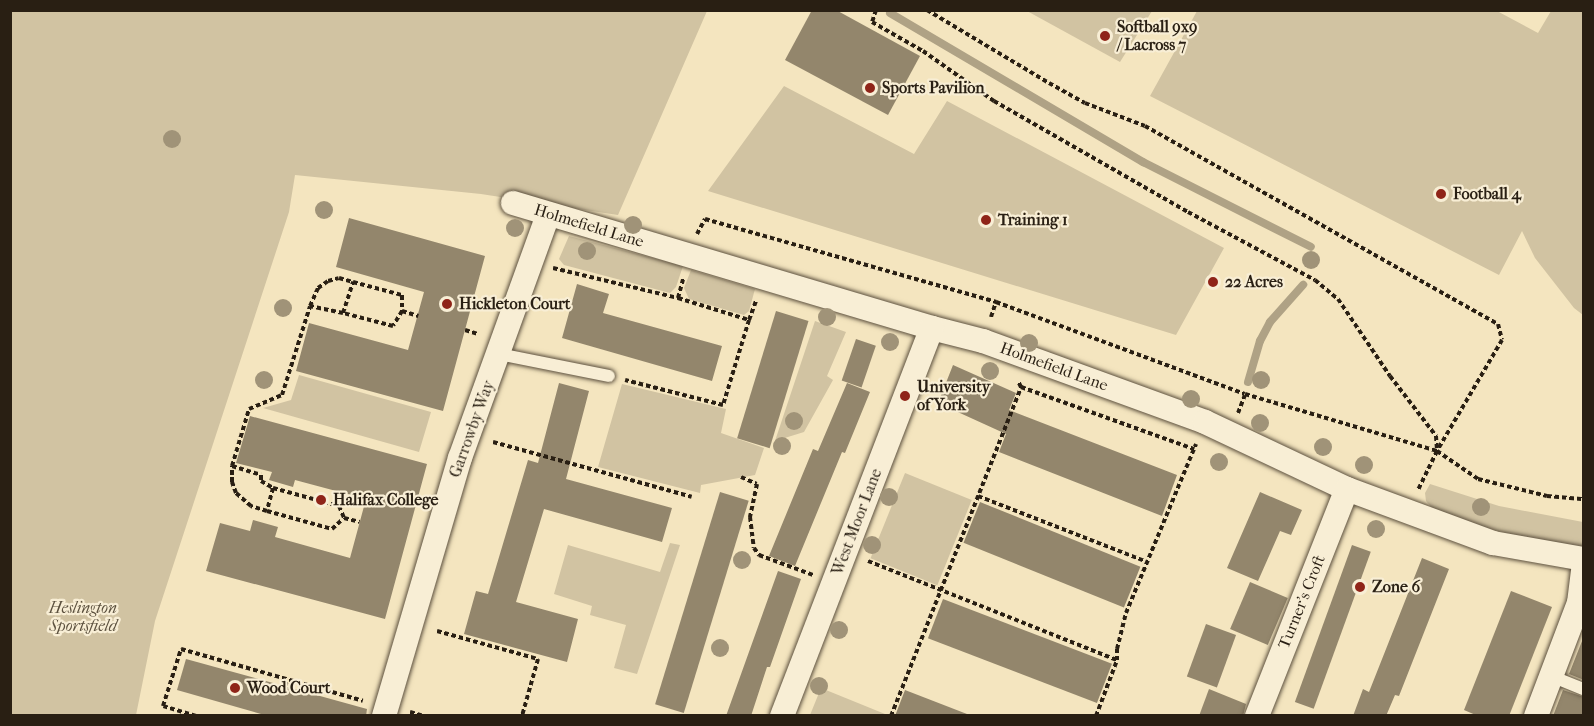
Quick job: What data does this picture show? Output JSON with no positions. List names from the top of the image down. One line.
{"streets":{"street":["Holmefield Lane","Garrowby Way","West Moor Lane","Turner's Croft"]},"crossings":[["Holmefield Lane","Garrowby Way"],["Holmefield Lane","West Moor Lane"],["Holmefield Lane","Turner's Croft"]],"parks":["Heslington Sportsfield"],"places":["Softball 9x9 / Lacross 7","Sports Pavilion","Football 4","Training 1","22 Acres","Hickleton Court","University of York","Halifax College","Zone 6","Wood Court"]}
